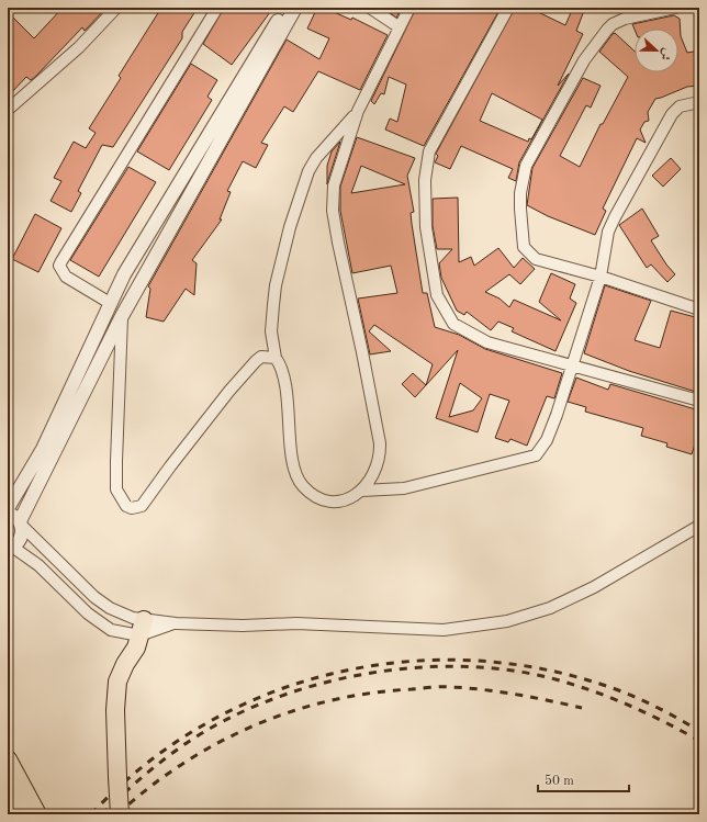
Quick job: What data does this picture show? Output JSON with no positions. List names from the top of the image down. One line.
{"scale_bar":"50 m","north":"right"}
